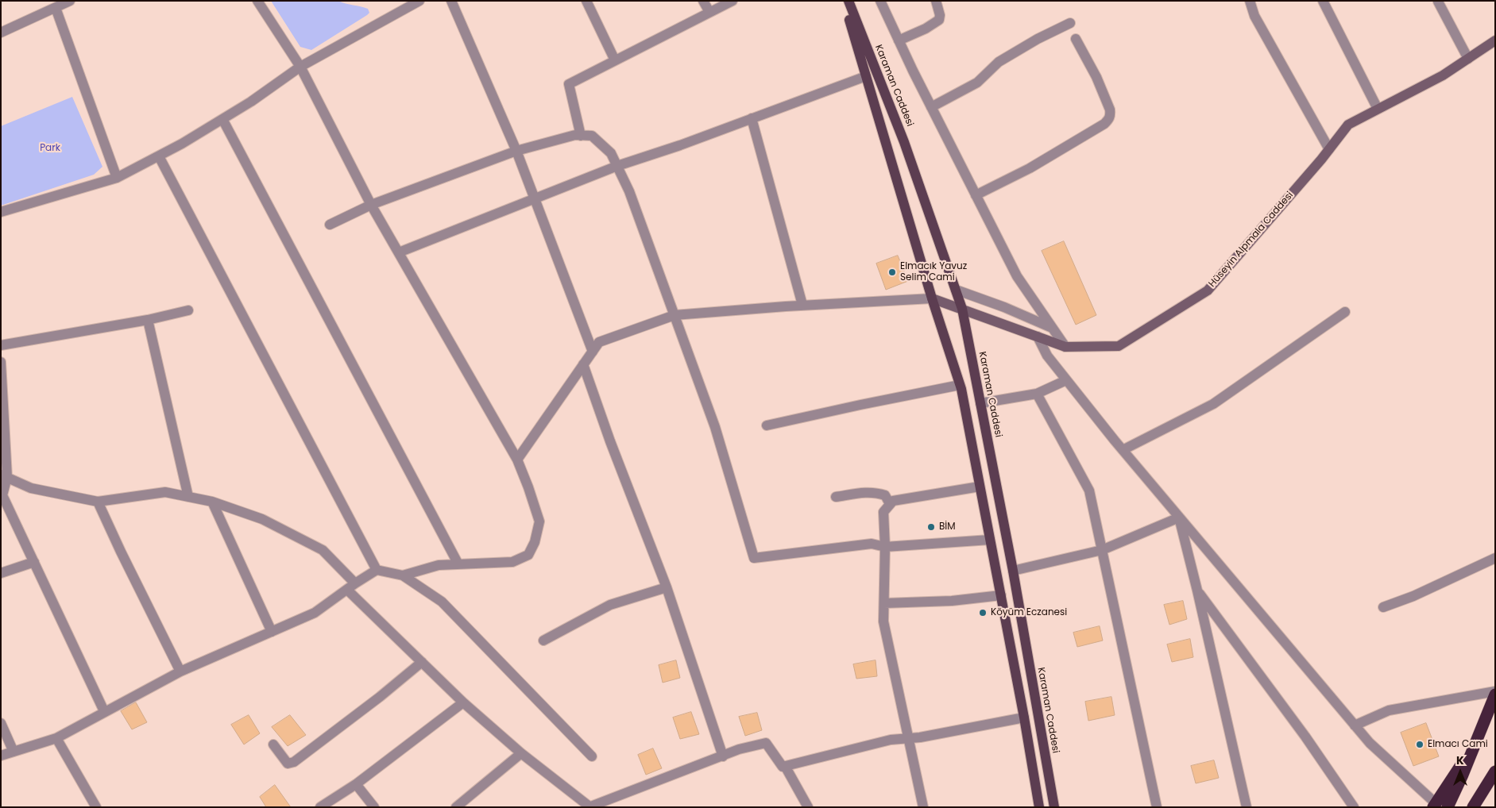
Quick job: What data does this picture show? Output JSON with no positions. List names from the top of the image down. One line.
{"streets":{"main road":["Karaman Caddesi"],"street":["Hüseyin Alpmala Caddesi"]},"crossings":[["Karaman Caddesi","Hüseyin Alpmala Caddesi"]],"parks":["Park"],"places":["Elmacık Yavuz Selim Cami","BİM","Köyüm Eczanesi","Elmacı Cami"],"north":"top"}
